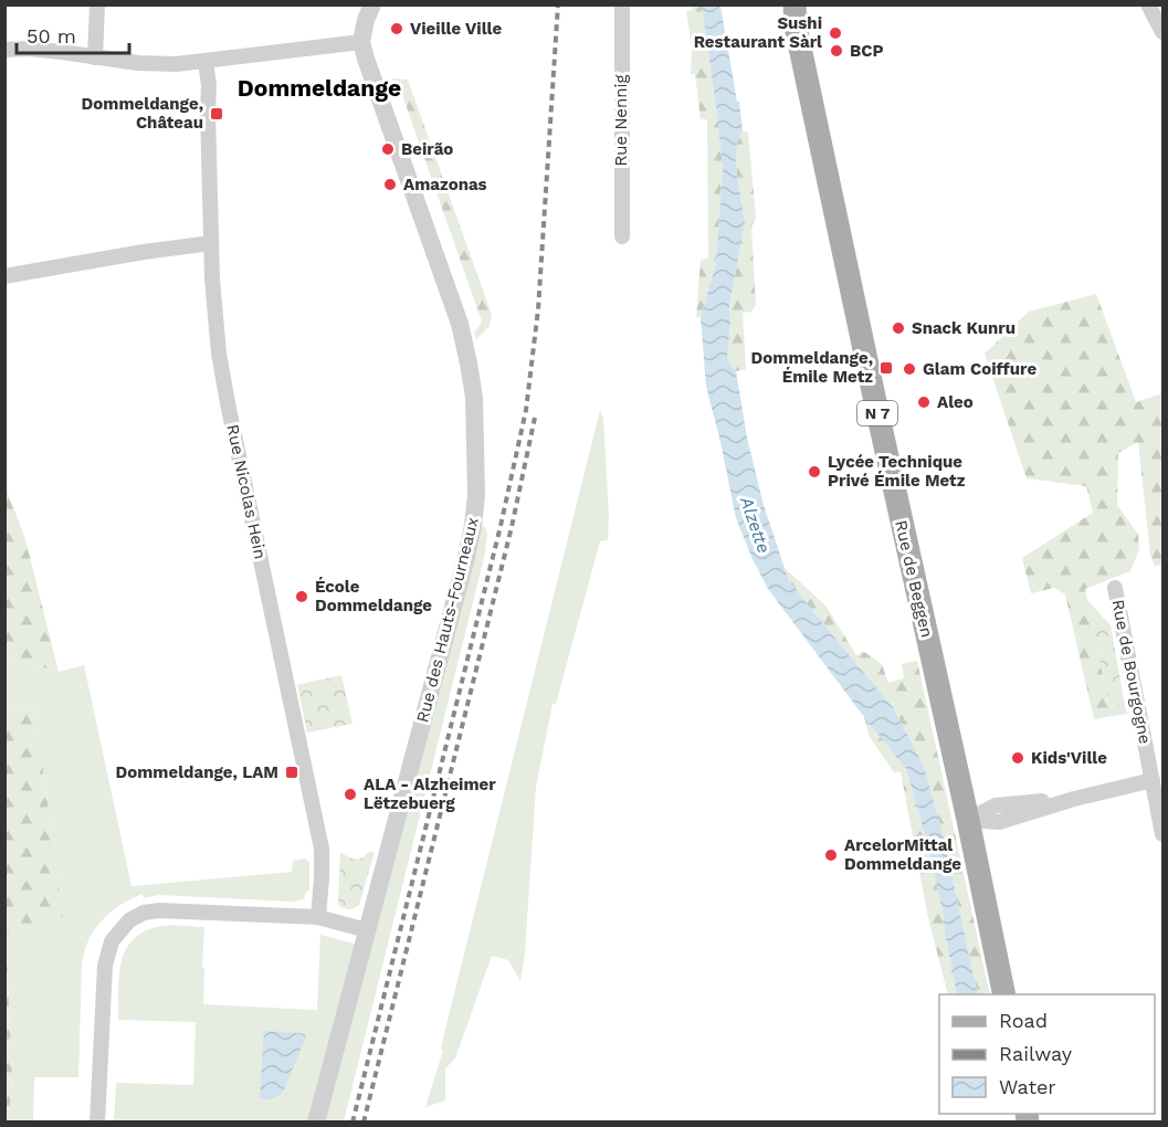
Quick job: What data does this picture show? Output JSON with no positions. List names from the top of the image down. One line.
{"streets":{"main road":["N 7","Rue de Beggen"],"street":["Rue Nennig","Rue Nicolas Hein","Rue des Hauts-Fourneaux","Rue de Bourgogne"]},"districts":["Dommeldange"],"water":["Alzette"],"places":{"other":["Vieille Ville","Sushi Restaurant Sàrl","BCP","Beirão","Amazonas","Snack Kunru","Glam Coiffure","Aleo","Lycée Technique Privé Émile Metz","École Dommeldange","Kids'Ville","ALA - Alzheimer Lëtzebuerg","ArcelorMittal Dommeldange"],"transit":["Dommeldange, Château","Dommeldange, Émile Metz","Dommeldange, LAM"]},"legend":["Road","Railway","Water"],"scale_bar":"50 m"}
